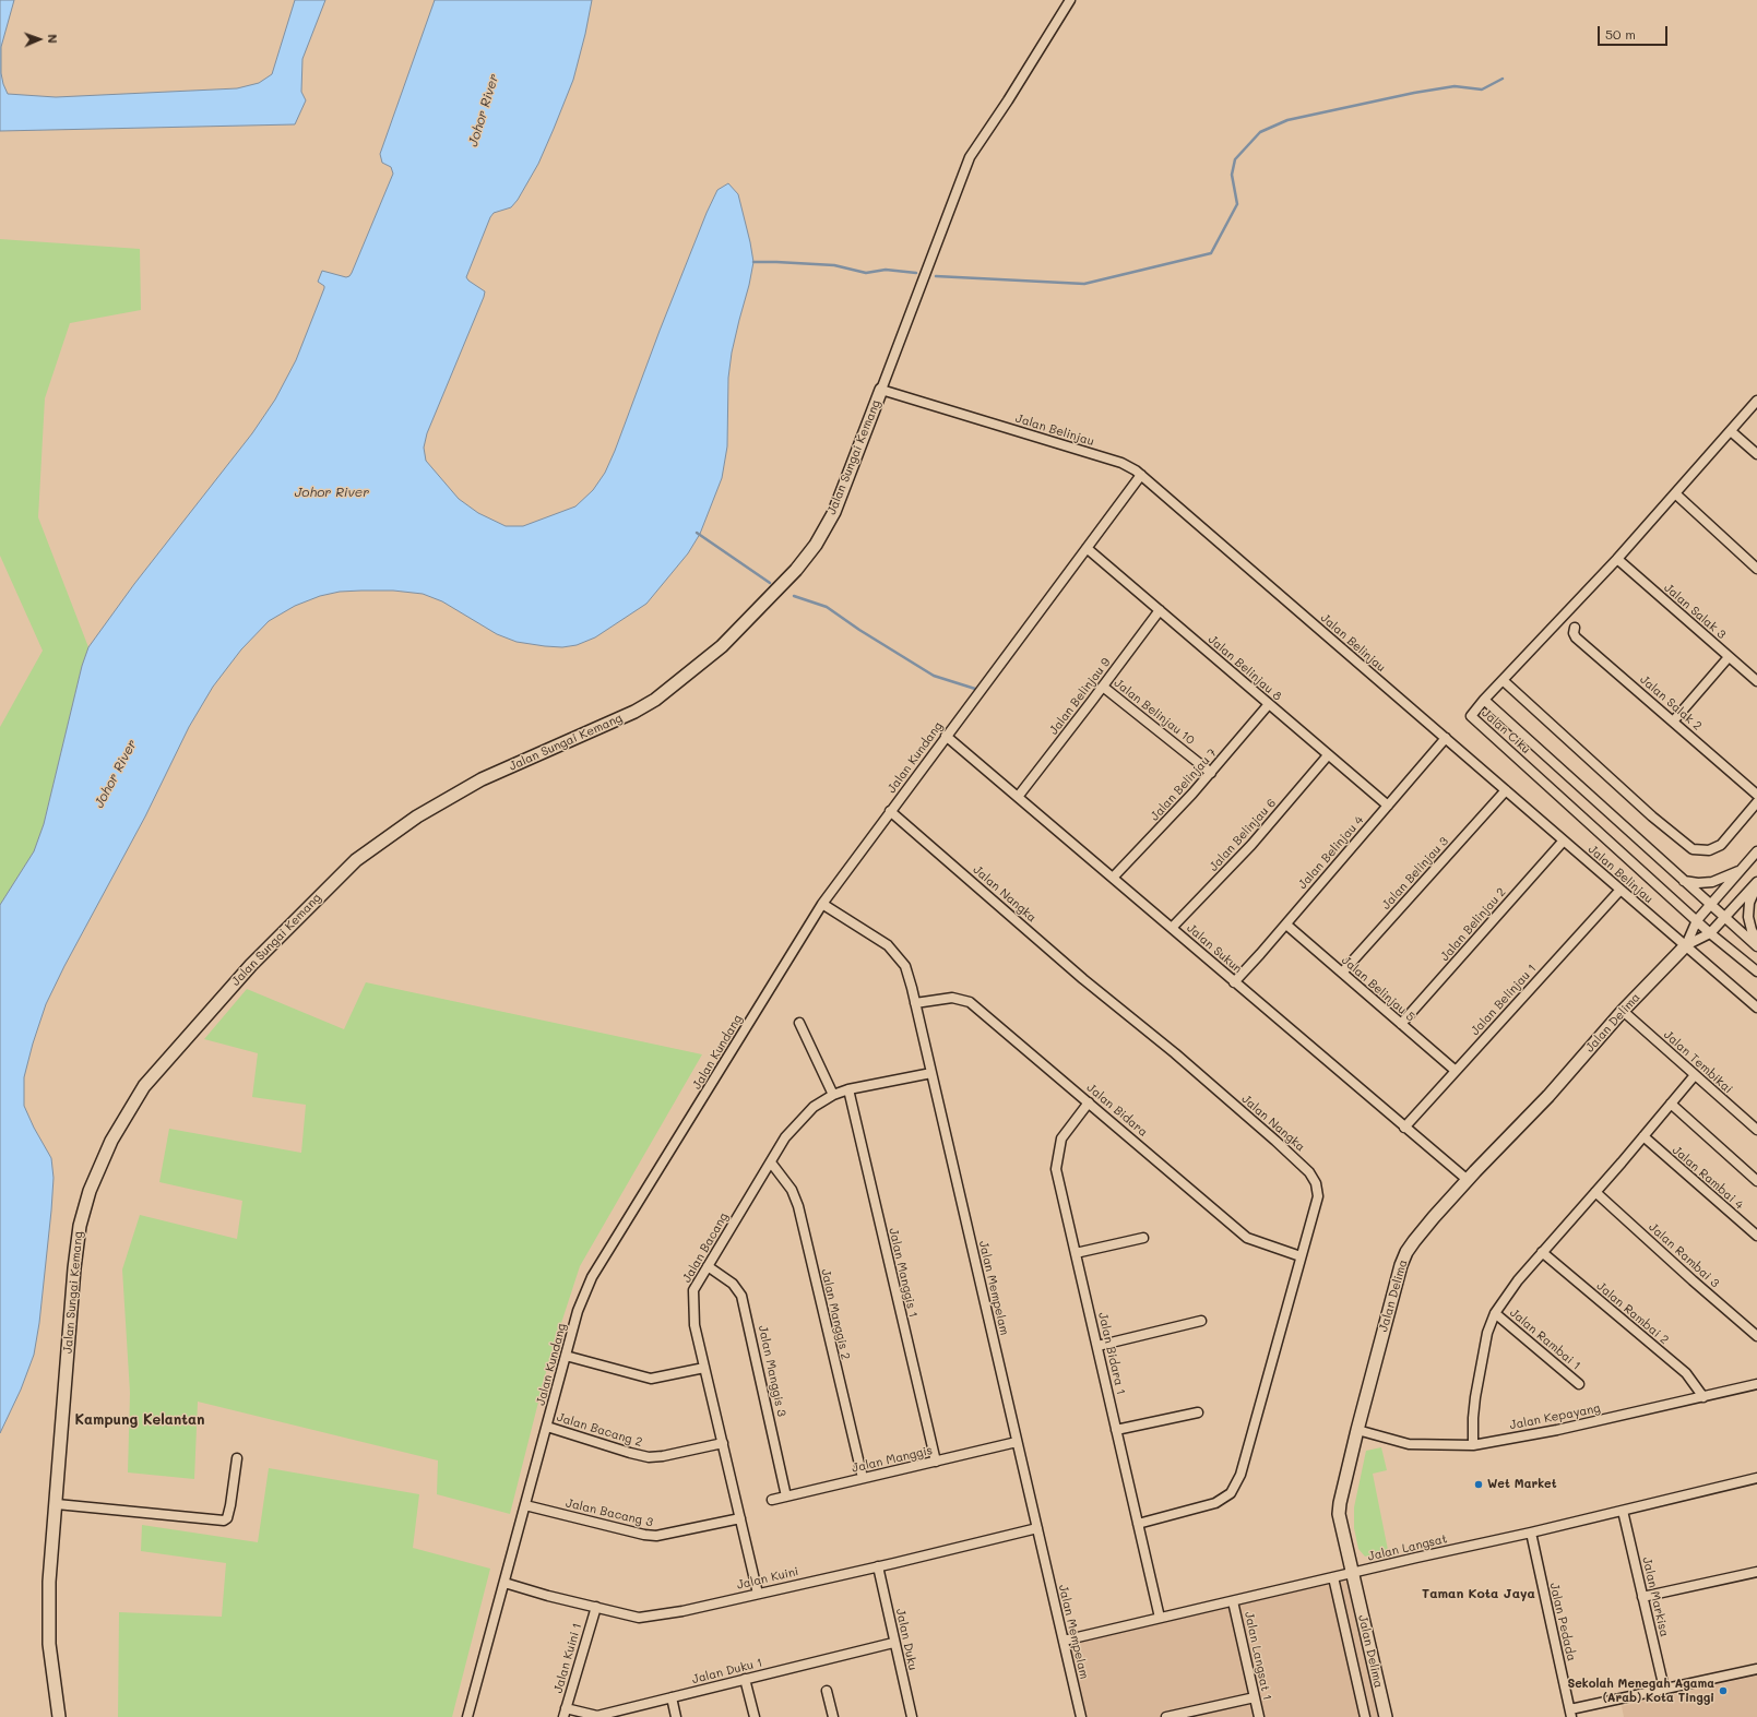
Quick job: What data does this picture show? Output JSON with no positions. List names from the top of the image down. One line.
{"streets":{"street":["Jalan Belinjau","Jalan Sungai Kemang","Jalan Salak 3","Jalan Belinjau 8","Jalan Belinjau 9","Jalan Salak 2","Jalan Belinjau 10","Jalan Ciku","Jalan Kundang","Jalan Belinjau 7","Jalan Belinjau 6","Jalan Belinjau 4","Jalan Belinjau 3","Jalan Nangka","Jalan Belinjau 2","Jalan Sukun","Jalan Belinjau 5","Jalan Belinjau 1","Jalan Delima","Jalan Tembikai","Jalan Bidara","Jalan Rambai 4","Jalan Bacang","Jalan Rambai 3","Jalan Manggis 1","Jalan Mempelam","Jalan Rambai 2","Jalan Manggis 2","Jalan Rambai 1","Jalan Bidara 1","Jalan Manggis 3","Jalan Kepayang","Jalan Bacang 2","Jalan Manggis","Jalan Bacang 3","Jalan Langsat","Jalan Kuini","Jalan Markisa","Jalan Pedada","Jalan Duku","Jalan Langsat 1","Jalan Kuini 1","Jalan Duku 1"]},"crossings":[["Jalan Belinjau","Jalan Sungai Kemang"],["Jalan Belinjau","Jalan Kundang"],["Jalan Belinjau","Jalan Belinjau 4"],["Jalan Belinjau","Jalan Belinjau 3"],["Jalan Belinjau","Jalan Belinjau 2"],["Jalan Belinjau","Jalan Belinjau 1"],["Jalan Belinjau","Jalan Delima"],["Jalan Belinjau 8","Jalan Belinjau 9"],["Jalan Belinjau 8","Jalan Kundang"],["Jalan Belinjau 8","Jalan Belinjau 7"],["Jalan Belinjau 8","Jalan Belinjau 6"],["Jalan Belinjau 8","Jalan Belinjau 4"],["Jalan Belinjau 9","Jalan Belinjau 10"],["Jalan Belinjau 9","Jalan Sukun"],["Jalan Belinjau 10","Jalan Belinjau 7"],["Jalan Ciku","Jalan Delima"],["Jalan Kundang","Jalan Nangka"],["Jalan Kundang","Jalan Sukun"],["Jalan Kundang","Jalan Mempelam"],["Jalan Kundang","Jalan Bacang 2"],["Jalan Kundang","Jalan Bacang 3"],["Jalan Kundang","Jalan Kuini"],["Jalan Belinjau 7","Jalan Sukun"],["Jalan Belinjau 6","Jalan Sukun"],["Jalan Belinjau 4","Jalan Sukun"],["Jalan Belinjau 4","Jalan Belinjau 5"],["Jalan Belinjau 3","Jalan Belinjau 5"],["Jalan Nangka","Jalan Bidara"],["Jalan Nangka","Jalan Bidara 1"],["Jalan Belinjau 2","Jalan Belinjau 5"],["Jalan Sukun","Jalan Belinjau 1"],["Jalan Sukun","Jalan Delima"],["Jalan Belinjau 5","Jalan Belinjau 1"],["Jalan Delima","Jalan Tembikai"],["Jalan Delima","Jalan Kepayang"],["Jalan Delima","Jalan Langsat"],["Jalan Bidara","Jalan Mempelam"],["Jalan Bidara","Jalan Bidara 1"],["Jalan Bacang","Jalan Manggis 1"],["Jalan Bacang","Jalan Mempelam"],["Jalan Bacang","Jalan Manggis 2"],["Jalan Bacang","Jalan Manggis 3"],["Jalan Bacang","Jalan Bacang 2"],["Jalan Bacang","Jalan Bacang 3"],["Jalan Bacang","Jalan Kuini"],["Jalan Manggis 1","Jalan Manggis"],["Jalan Mempelam","Jalan Manggis"],["Jalan Mempelam","Jalan Langsat"],["Jalan Mempelam","Jalan Kuini"],["Jalan Rambai 2","Jalan Kepayang"],["Jalan Manggis 2","Jalan Manggis"],["Jalan Bidara 1","Jalan Langsat"],["Jalan Manggis 3","Jalan Manggis"],["Jalan Langsat","Jalan Markisa"],["Jalan Langsat","Jalan Pedada"],["Jalan Langsat","Jalan Langsat 1"],["Jalan Kuini","Jalan Duku"],["Jalan Kuini","Jalan Kuini 1"],["Jalan Duku","Jalan Duku 1"],["Jalan Kuini 1","Jalan Duku 1"]],"districts":["Kampung Kelantan","Taman Kota Jaya"],"water":["Johor River"],"places":["Wet Market","Sekolah Menegah Agama (Arab) Kota Tinggi"],"scale_bar":"50 m","north":"right"}
